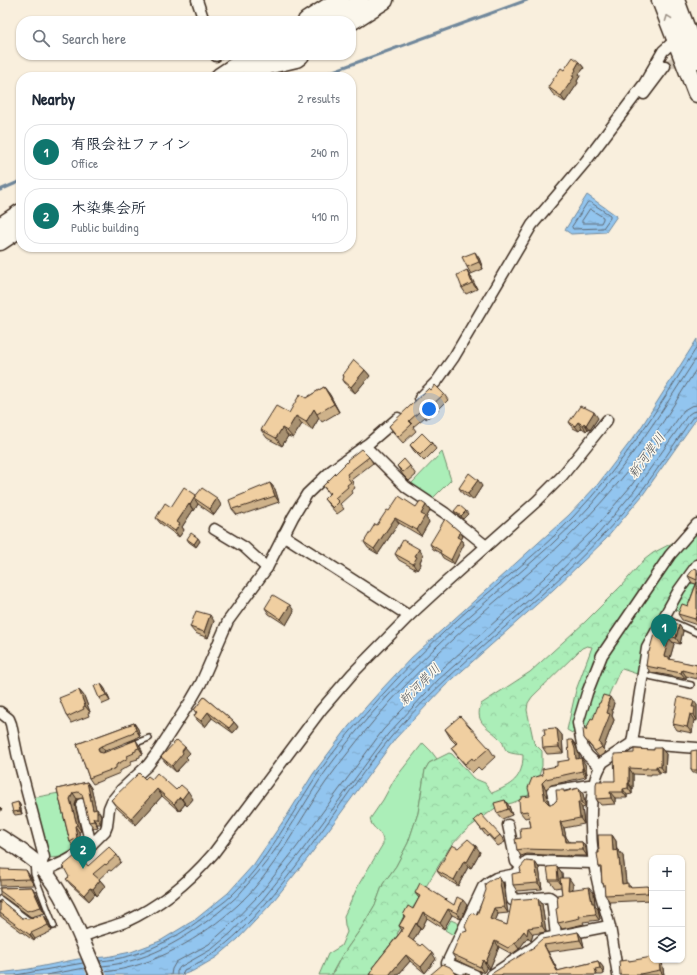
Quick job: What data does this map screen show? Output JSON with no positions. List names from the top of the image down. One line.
{"water":["新河岸川"],"page":{"search":"Search here","heading":["Nearby","2 results"],"list":[{"mark":"1","name":"有限会社ファイン","note":"Office","value":"240 m"},{"mark":"2","name":"木染集会所","note":"Public building","value":"410 m"}],"pins":["1","2"],"map_buttons":["+","−"]}}
